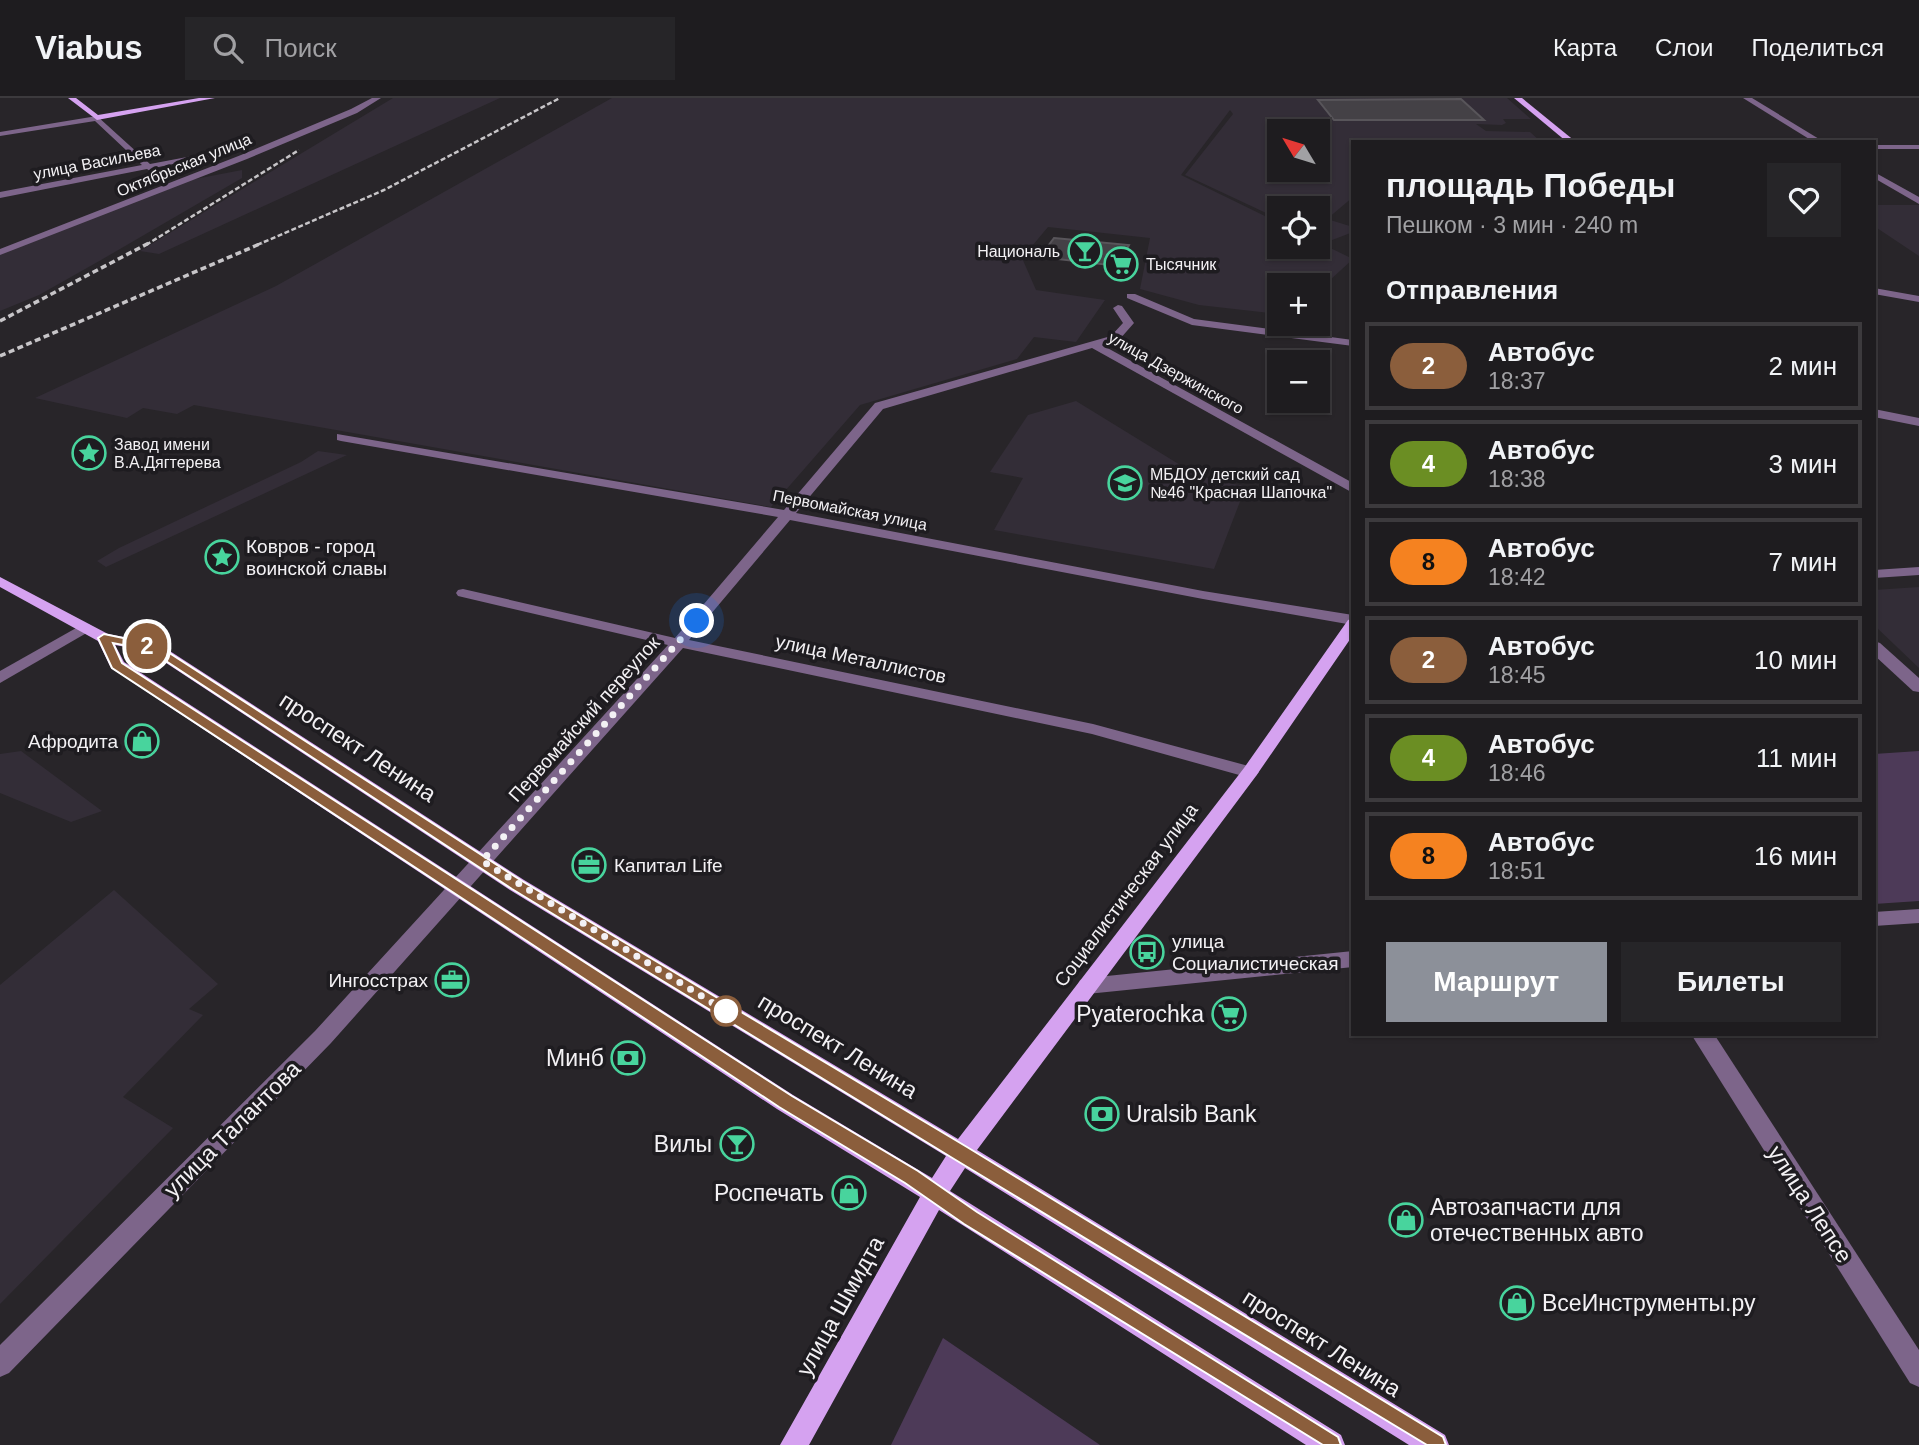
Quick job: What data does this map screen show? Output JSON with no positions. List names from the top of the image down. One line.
{"streets":{"main road":["проспект Ленина","Социалистическая улица","улица Шмидта"],"street":["улица Васильева","Октябрьская улица","улица Дзержинского","Первомайская улица","улица Металлистов","Первомайский переулок","улица Талантова","улица Лепсе"]},"crossings":[["улица Васильева","Октябрьская улица"],["улица Дзержинского","Первомайский переулок"],["Первомайская улица","Первомайский переулок"],["улица Металлистов","Первомайский переулок"],["улица Металлистов","Социалистическая улица"],["Первомайский переулок","проспект Ленина"],["Первомайский переулок","улица Талантова"],["проспект Ленина","Социалистическая улица"],["Социалистическая улица","улица Шмидта"]],"places":{"bar":["Националь","Вилы"],"supermarket":["Тысячник","Pyaterochka"],"place":["Завод имени В.А.Дягтерева","Ковров - город воинской славы"],"school or university":["МБДОУ детский сад №46 \"Красная Шапочка\""],"shop":["Афродита","Роспечать","Автозапчасти для отечественных авто","ВсеИнструменты.ру"],"office":["Капитал Life","Ингосстрах"],"bus stop":["улица Социалистическая"],"bank":["Минб","Uralsib Bank"]},"lines":["bus line 2"],"north":"top left","page":{"header":"Viabus","search":"Поиск","nav":["Карта","Слои","Поделиться"],"on_map":"2","map_buttons":["+","−"],"heading":[["площадь Победы","Пешком · 3 мин · 240 m"],"Отправления"],"list":[{"mark":"2","name":"Автобус","note":"18:37","value":"2 мин"},{"mark":"4","name":"Автобус","note":"18:38","value":"3 мин"},{"mark":"8","name":"Автобус","note":"18:42","value":"7 мин"},{"mark":"2","name":"Автобус","note":"18:45","value":"10 мин"},{"mark":"4","name":"Автобус","note":"18:46","value":"11 мин"},{"mark":"8","name":"Автобус","note":"18:51","value":"16 мин"}],"buttons":["Маршрут","Билеты"]}}
